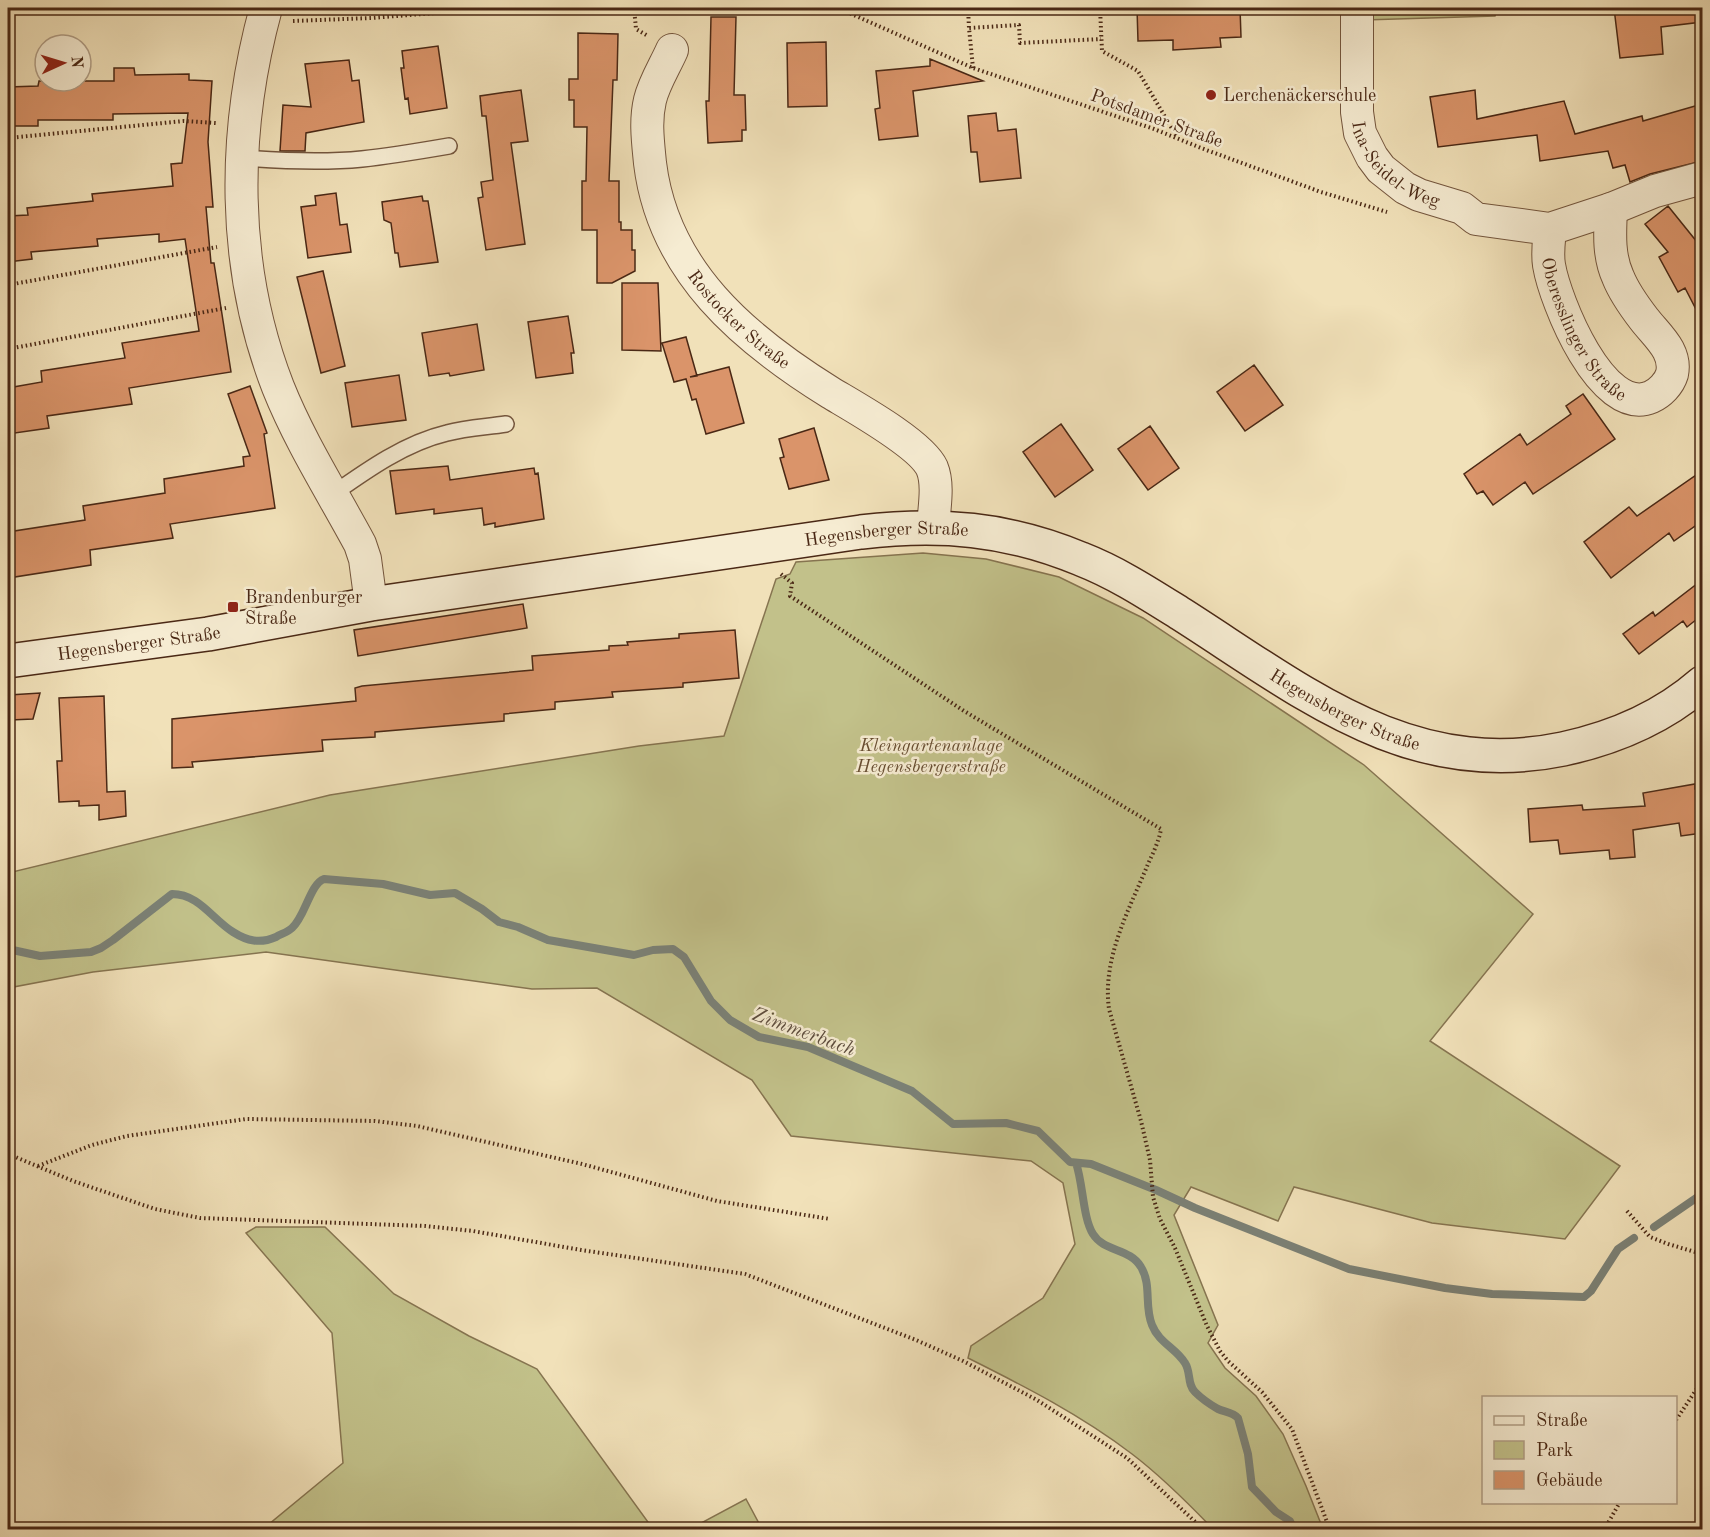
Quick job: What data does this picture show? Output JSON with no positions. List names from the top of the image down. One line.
{"streets":{"street":["Ina-Seidel-Weg","Rostocker Straße","Oberesslinger Straße","Hegensberger Straße"],"path":["Potsdamer Straße"]},"crossings":[["Ina-Seidel-Weg","Oberesslinger Straße"],["Rostocker Straße","Hegensberger Straße"]],"water":["Zimmerbach"],"parks":["Kleingartenanlage Hegensbergerstraße"],"places":{"other":["Lerchenäckerschule"],"transit":["Brandenburger Straße"]},"legend":["Straße","Park","Gebäude"],"north":"right"}
